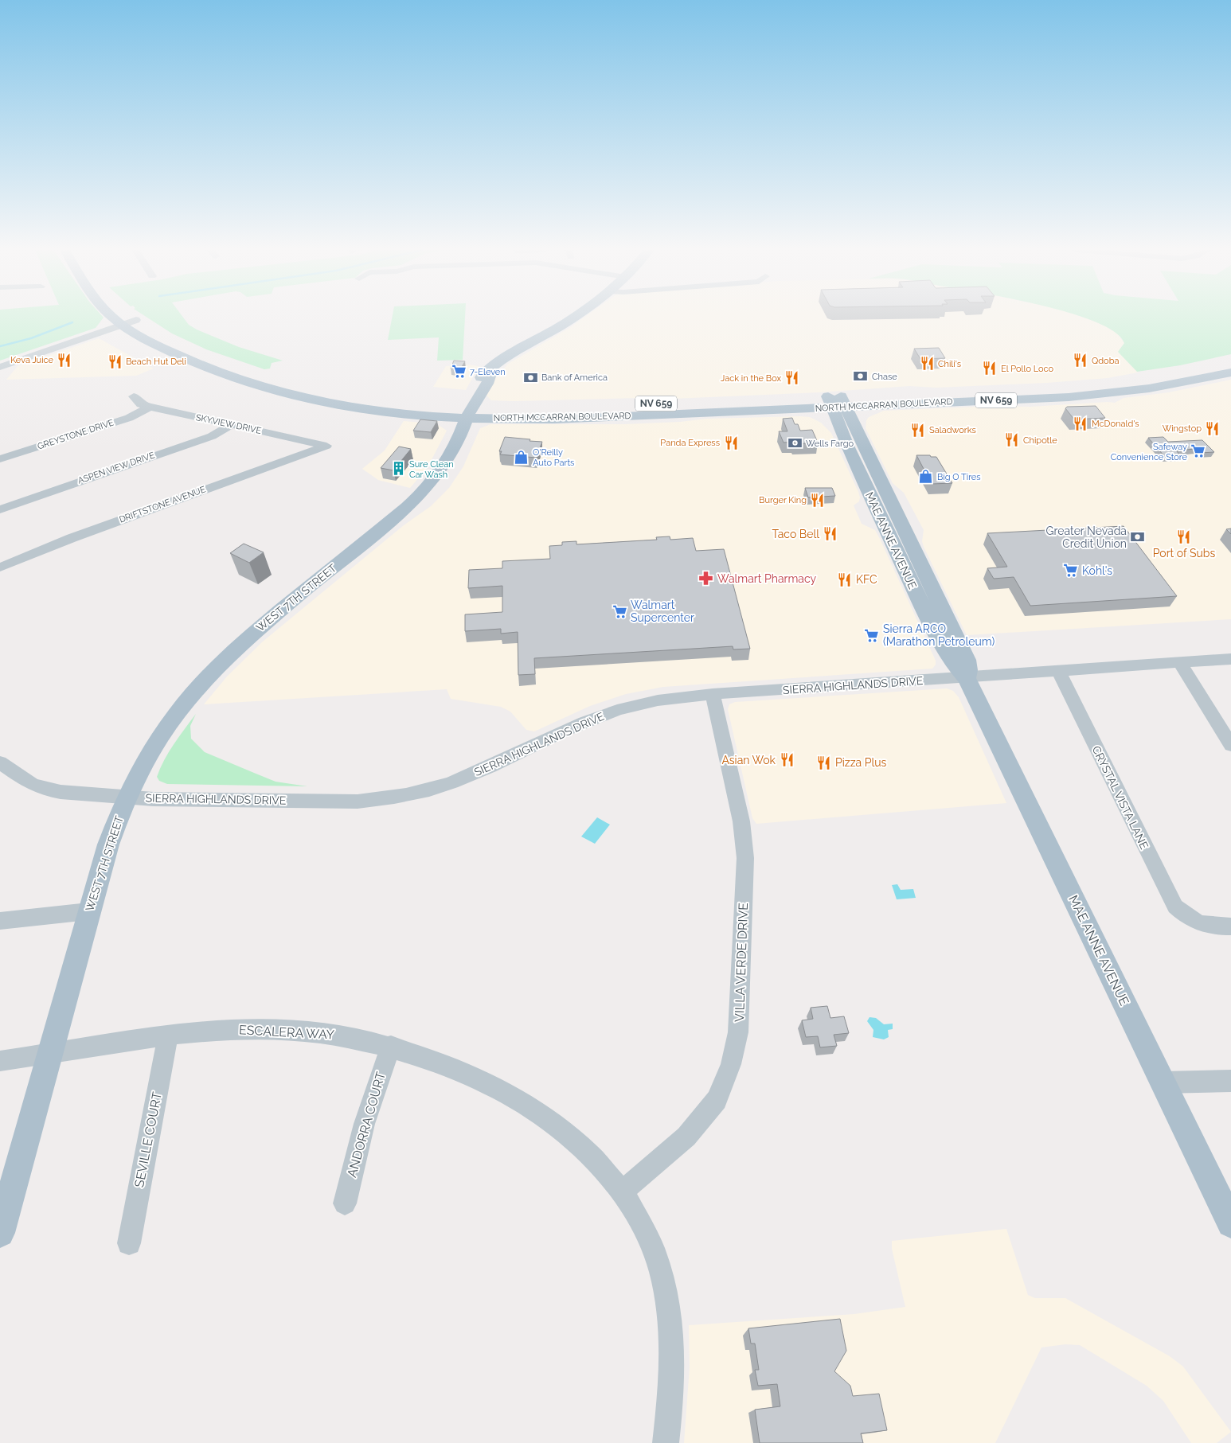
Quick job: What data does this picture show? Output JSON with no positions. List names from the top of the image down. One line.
{"streets":{"main road":["NV 659","NORTH MCCARRAN BOULEVARD","MAE ANNE AVENUE","WEST 7TH STREET"],"street":["SKYVIEW DRIVE","GREYSTONE DRIVE","ASPEN VIEW DRIVE","DRIFTSTONE AVENUE","SIERRA HIGHLANDS DRIVE","CRYSTAL VISTA LANE","VILLA VERDE DRIVE","ESCALERA WAY","ANDORRA COURT","SEVILLE COURT"]},"crossings":[["NORTH MCCARRAN BOULEVARD","MAE ANNE AVENUE"],["NORTH MCCARRAN BOULEVARD","WEST 7TH STREET"],["SKYVIEW DRIVE","GREYSTONE DRIVE"],["SKYVIEW DRIVE","ASPEN VIEW DRIVE"],["SKYVIEW DRIVE","DRIFTSTONE AVENUE"],["MAE ANNE AVENUE","SIERRA HIGHLANDS DRIVE"],["WEST 7TH STREET","SIERRA HIGHLANDS DRIVE"],["WEST 7TH STREET","ESCALERA WAY"],["SIERRA HIGHLANDS DRIVE","CRYSTAL VISTA LANE"],["SIERRA HIGHLANDS DRIVE","VILLA VERDE DRIVE"],["VILLA VERDE DRIVE","ESCALERA WAY"],["ESCALERA WAY","ANDORRA COURT"],["ESCALERA WAY","SEVILLE COURT"]],"places":{"restaurant":["Keva Juice","Qdoba","Beach Hut Deli","Chili's","El Pollo Loco","Jack in the Box","McDonald's","Wingstop","Saladworks","Chipotle","Panda Express","Burger King","Taco Bell","Port of Subs","KFC","Asian Wok","Pizza Plus"],"supermarket":["7-Eleven","Safeway Convenience Store","Kohl's","Walmart Supercenter","Sierra ARCO (Marathon Petroleum)"],"bank":["Chase","Bank of America","Wells Fargo","Greater Nevada Credit Union"],"shop":["O'Reilly Auto Parts","Big O Tires"],"building":["Sure Clean Car Wash"],"pharmacy":["Walmart Pharmacy"]}}
